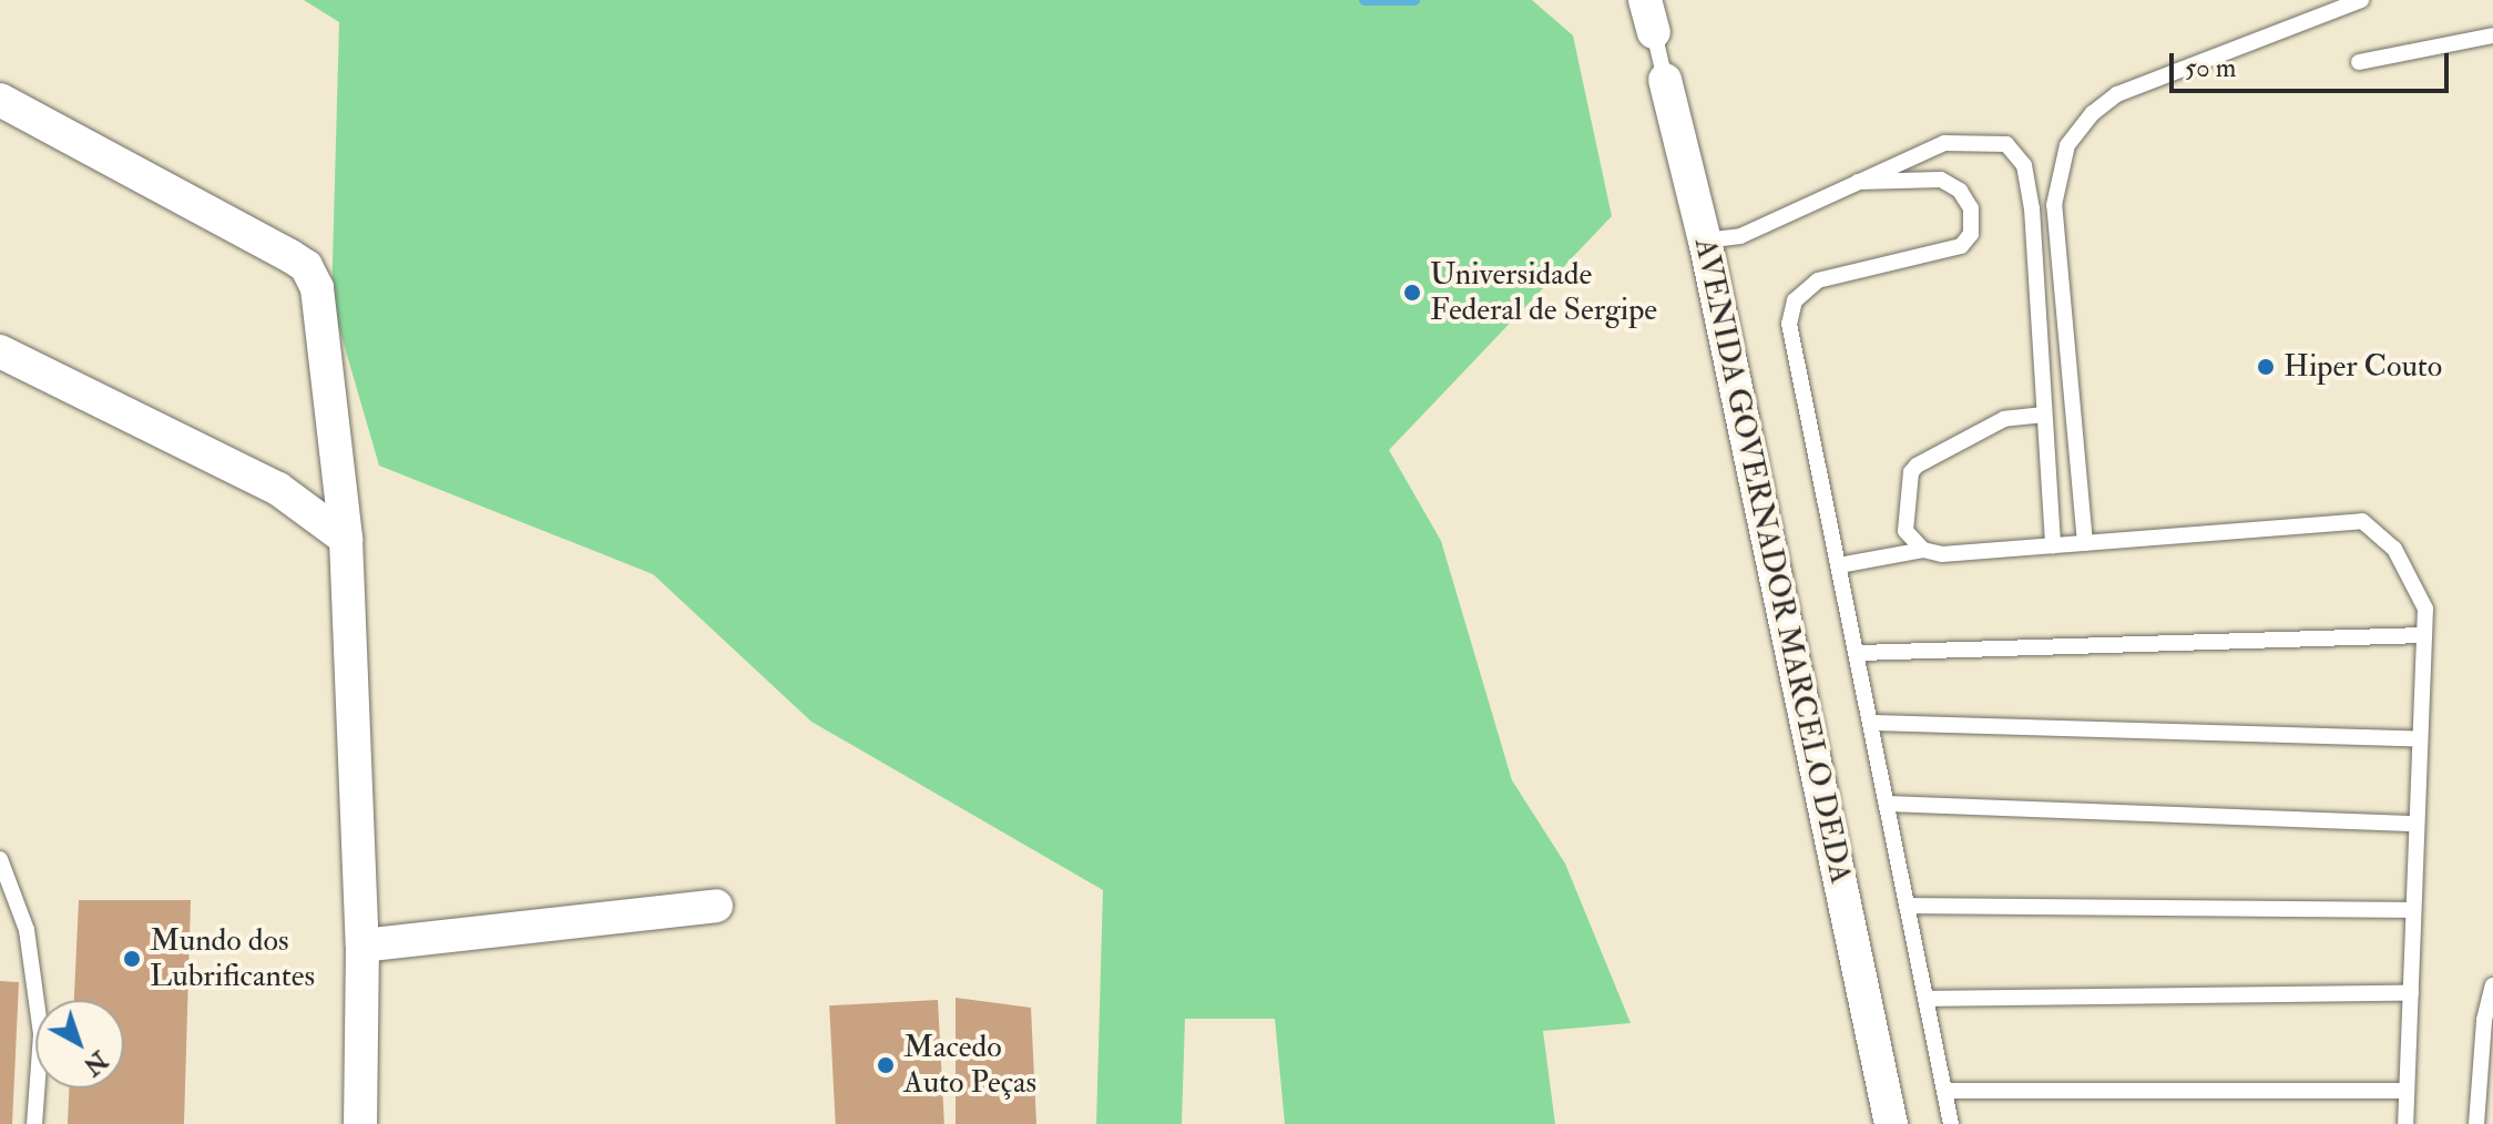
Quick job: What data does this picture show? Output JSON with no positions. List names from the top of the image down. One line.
{"streets":{"street":["AVENIDA GOVERNADOR MARCELO DEDA"]},"places":["Universidade Federal de Sergipe","Hiper Couto","Mundo dos Lubrificantes","Macedo Auto Peças"],"scale_bar":"50 m","north":"bottom right"}
